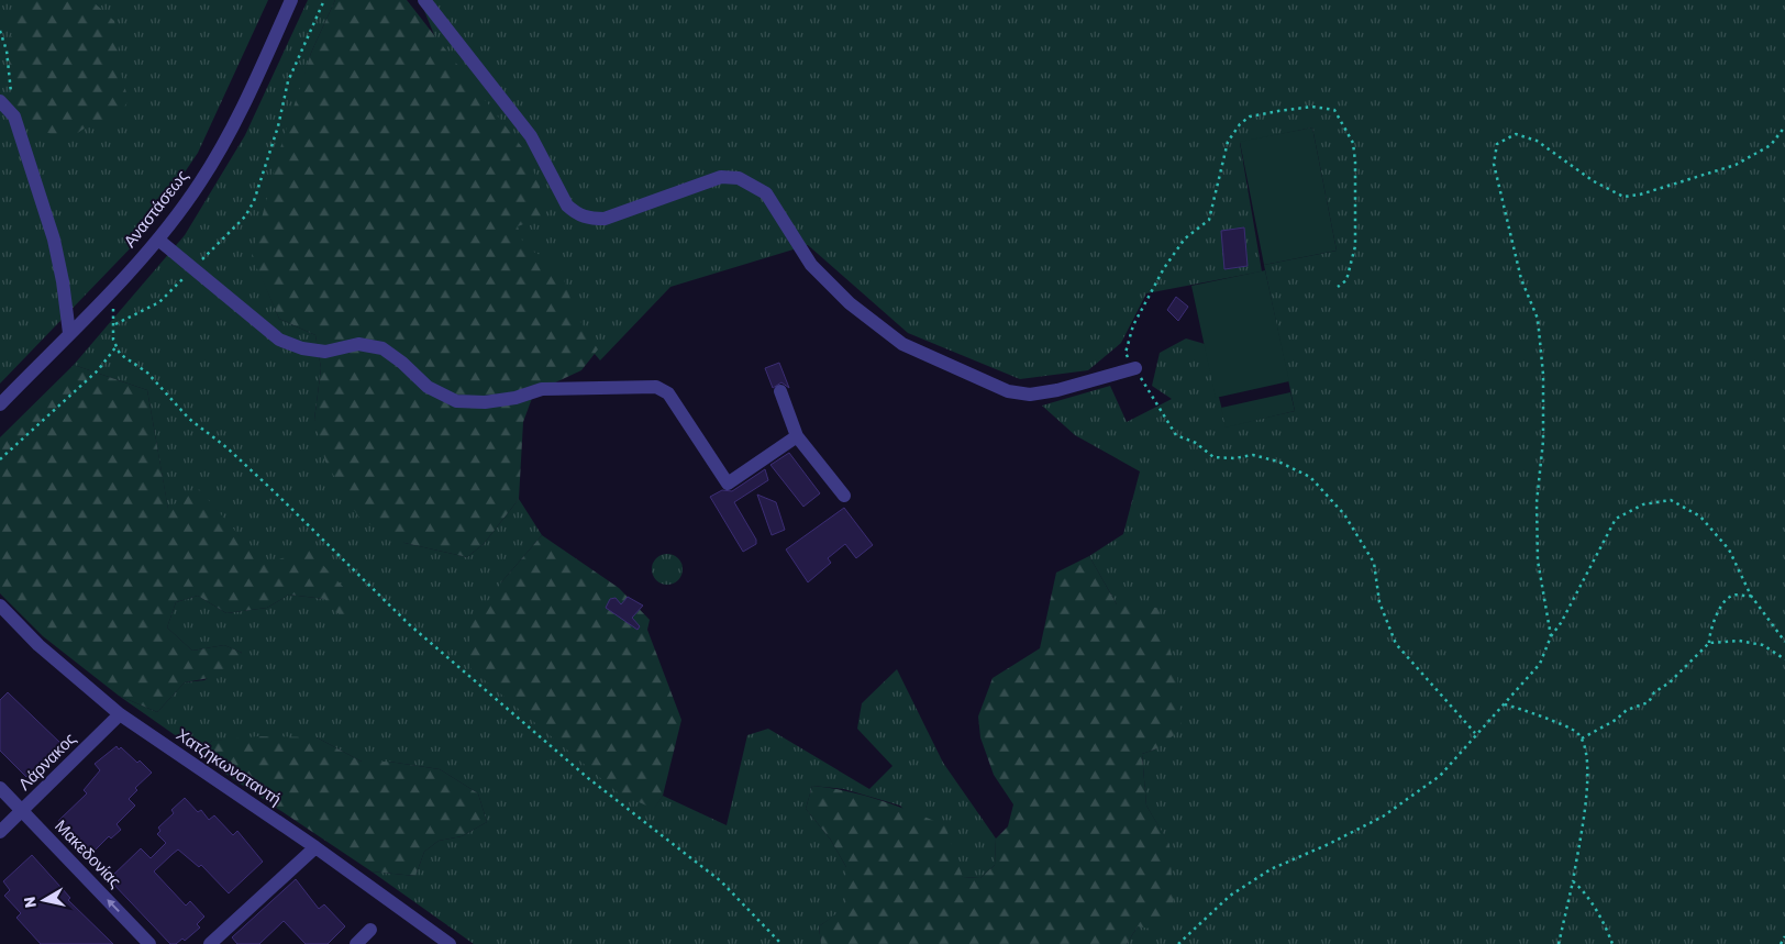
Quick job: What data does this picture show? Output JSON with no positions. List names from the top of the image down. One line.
{"streets":{"street":["Αναστάσεως","Λάρνακος","Χατζηκωνσταντή","Μακεδονίας"]},"crossings":[["Λάρνακος","Χατζηκωνσταντή"],["Λάρνακος","Μακεδονίας"]],"one_way":["Μακεδονίας"],"north":"left"}
